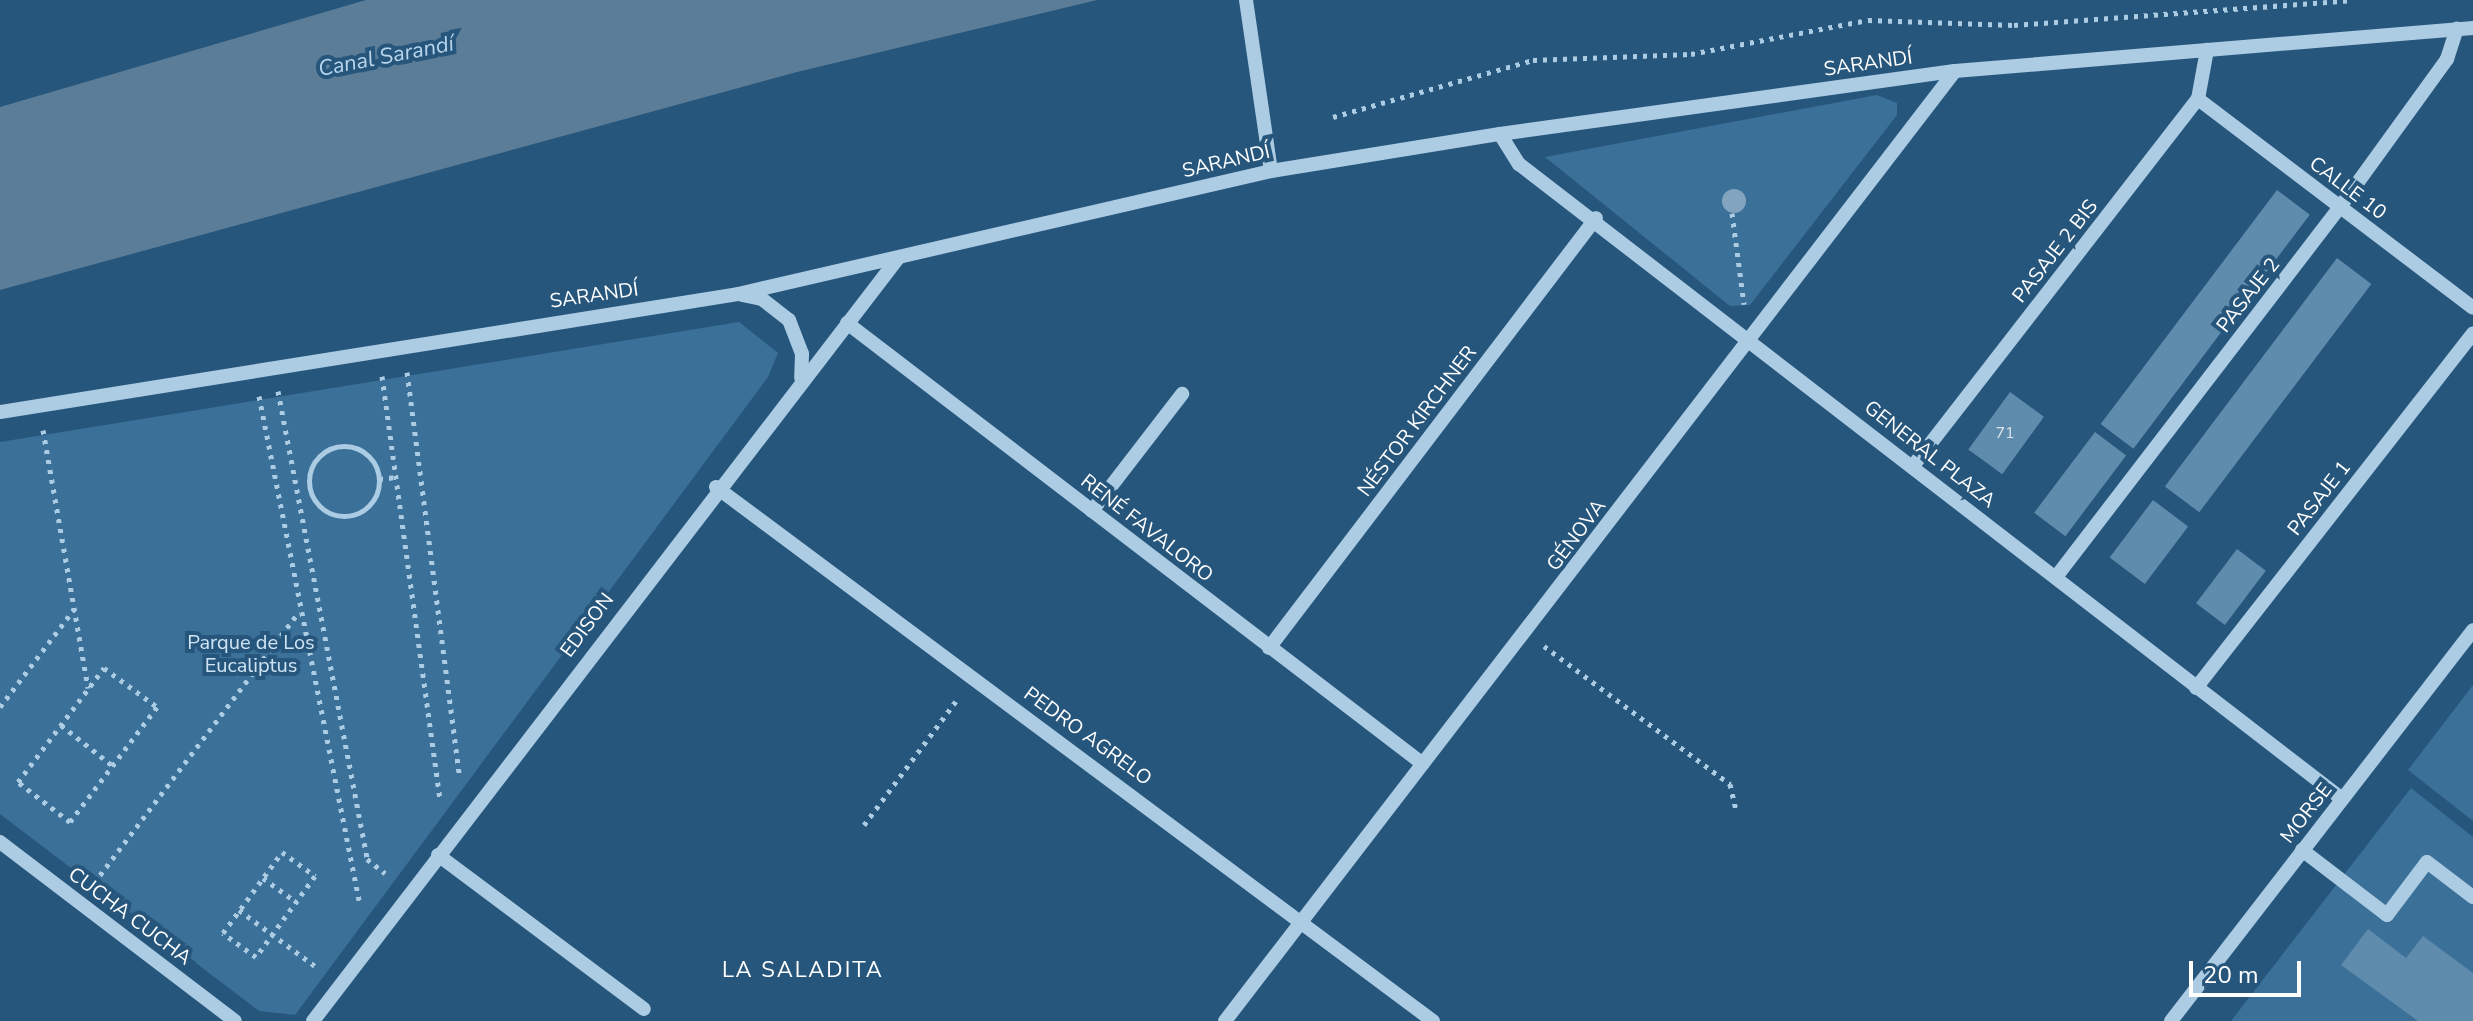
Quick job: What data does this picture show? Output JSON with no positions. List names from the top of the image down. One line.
{"streets":{"street":["SARANDÍ","CALLE 10","PASAJE 2 BIS","PASAJE 2","NÉSTOR KIRCHNER","GENERAL PLAZA","PASAJE 1","RENÉ FAVALORO","GÉNOVA","EDISON","PEDRO AGRELO","MORSE","CUCHA CUCHA"]},"crossings":[["SARANDÍ","PASAJE 2 BIS"],["SARANDÍ","PASAJE 2"],["SARANDÍ","GENERAL PLAZA"],["SARANDÍ","GÉNOVA"],["SARANDÍ","EDISON"],["CALLE 10","PASAJE 2 BIS"],["CALLE 10","PASAJE 2"],["PASAJE 2 BIS","GENERAL PLAZA"],["PASAJE 2","GENERAL PLAZA"],["NÉSTOR KIRCHNER","GENERAL PLAZA"],["NÉSTOR KIRCHNER","RENÉ FAVALORO"],["GENERAL PLAZA","PASAJE 1"],["GENERAL PLAZA","GÉNOVA"],["GENERAL PLAZA","MORSE"],["RENÉ FAVALORO","GÉNOVA"],["RENÉ FAVALORO","EDISON"],["GÉNOVA","PEDRO AGRELO"],["EDISON","PEDRO AGRELO"]],"districts":["LA SALADITA"],"water":["Canal Sarandí"],"parks":["Parque de Los Eucaliptus"],"house_numbers":["71"],"scale_bar":"20 m"}
